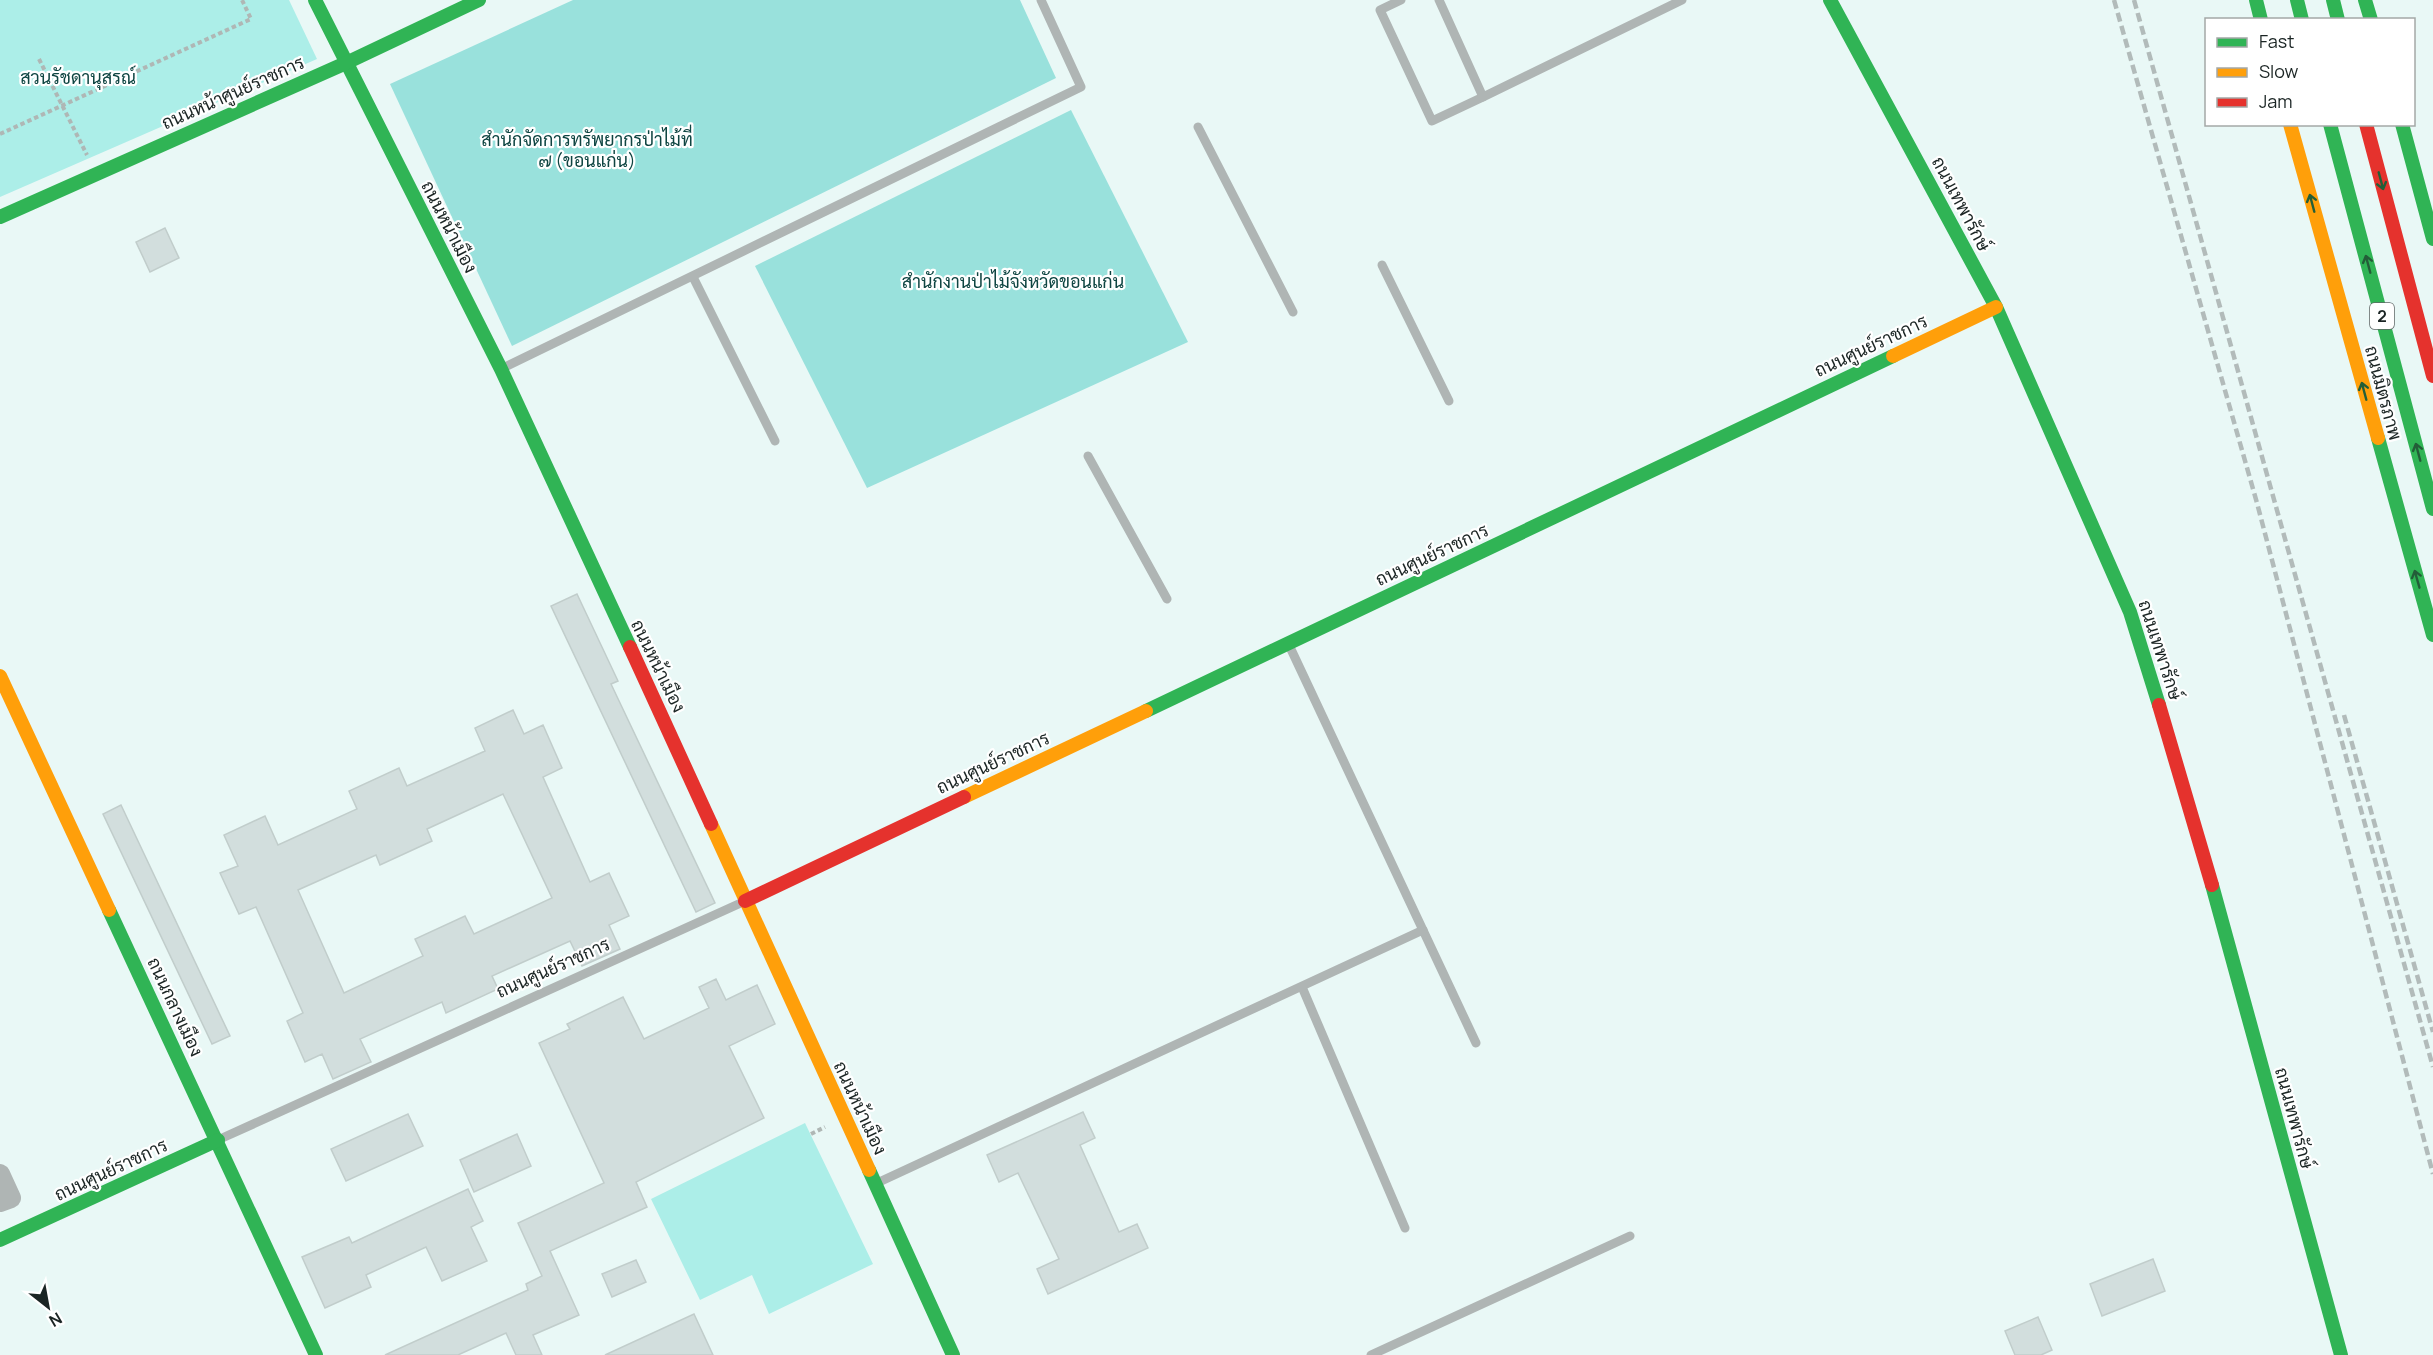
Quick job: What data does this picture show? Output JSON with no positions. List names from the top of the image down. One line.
{"streets":{"street":["ถนนหน้าศูนย์ราชการ","ถนนเทพารักษ์","ถนนหน้าเมือง","2","ถนนศูนย์ราชการ","ถนนมิตรภาพ","ถนนกลางเมือง"]},"crossings":[["ถนนหน้าศูนย์ราชการ","ถนนหน้าเมือง"],["ถนนเทพารักษ์","ถนนศูนย์ราชการ"],["ถนนหน้าเมือง","ถนนศูนย์ราชการ"],["ถนนศูนย์ราชการ","ถนนกลางเมือง"]],"parks":["สวนรัชดานุสรณ์","สำนักจัดการทรัพยากรป่าไม้ที่ ๗ (ขอนแก่น)","สำนักงานป่าไม้จังหวัดขอนแก่น"],"legend":["Fast","Slow","Jam"],"north":"bottom right"}
